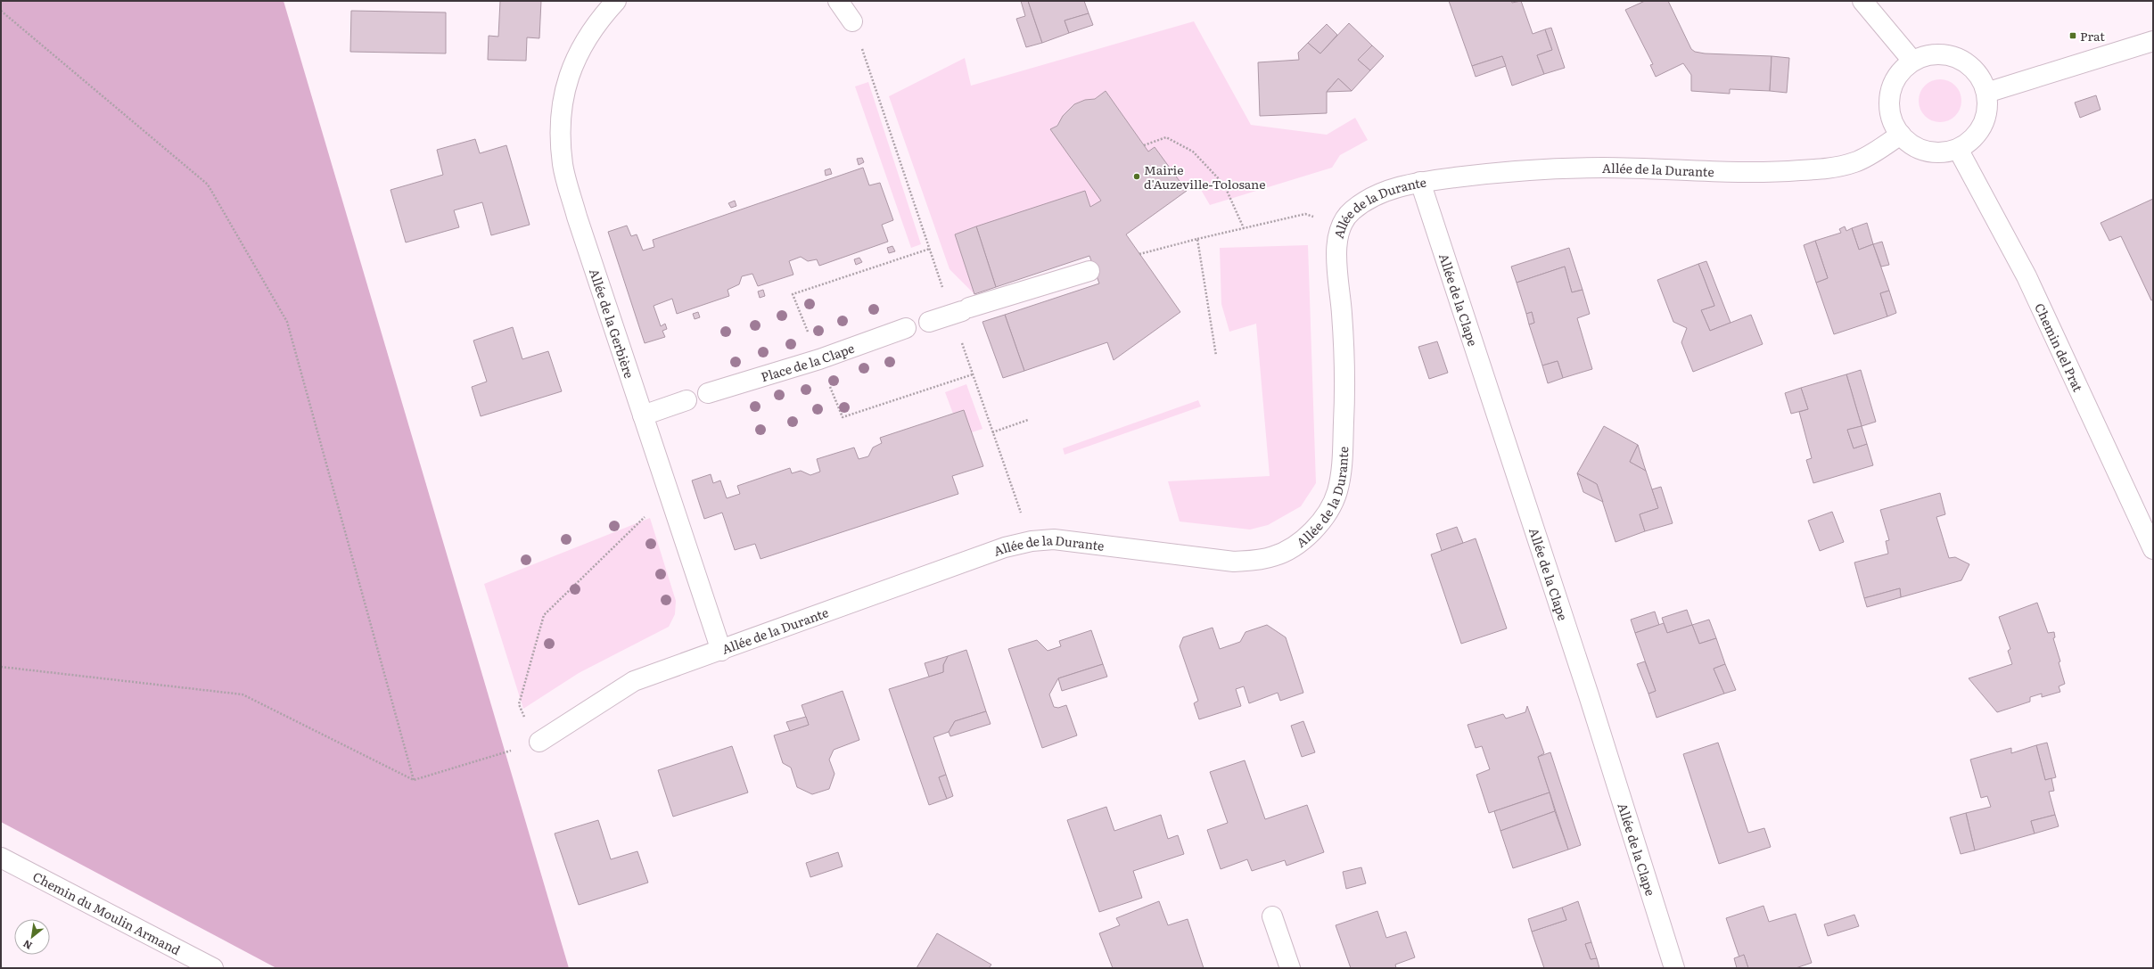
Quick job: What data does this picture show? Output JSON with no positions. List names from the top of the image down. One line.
{"streets":{"street":["Allée de la Durante","Allée de la Clape","Allée de la Gerbière","Chemin del Prat","Place de la Clape","Chemin du Moulin Armand"]},"crossings":[["Allée de la Durante","Allée de la Clape"],["Allée de la Durante","Allée de la Gerbière"],["Allée de la Durante","Chemin del Prat"]],"places":{"transit":["Prat"],"other":["Mairie d'Auzeville-Tolosane"]},"north":"bottom left"}
